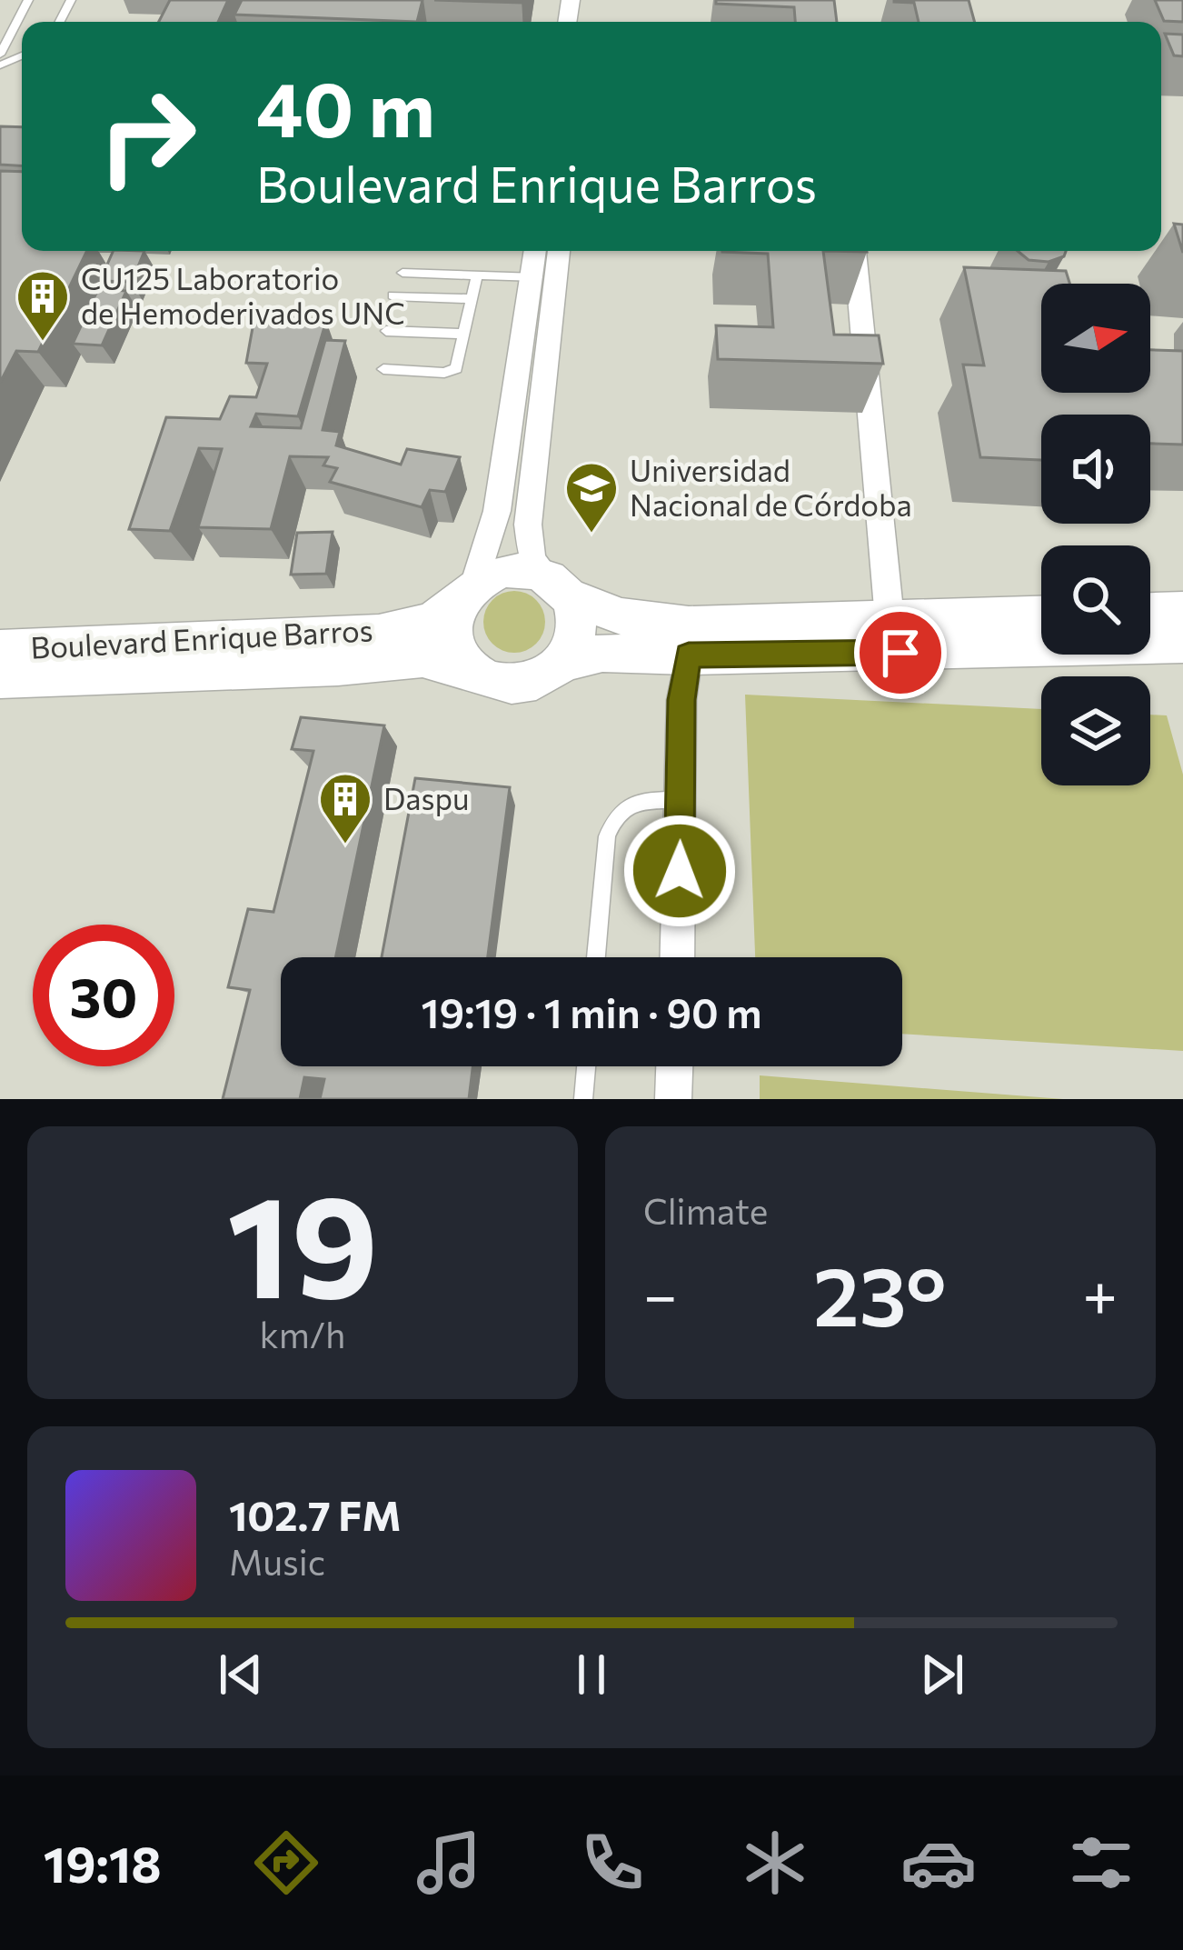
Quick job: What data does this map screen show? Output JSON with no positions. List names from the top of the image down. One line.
{"streets":{"main road":["Boulevard Enrique Barros"]},"places":{"building":["CU125 Laboratorio de Hemoderivados UNC","Daspu"],"school or university":["Universidad Nacional de Córdoba"]},"north":"right","page":{"turn":["40 m","Boulevard Enrique Barros"],"limit":"30","trip":"19:19 · 1 min · 90 m","tile":[["19","km/h"],"Climate"],"heat":["−","23°","+"],"song":["102.7 FM","Music"],"tabs":"19:18"}}
